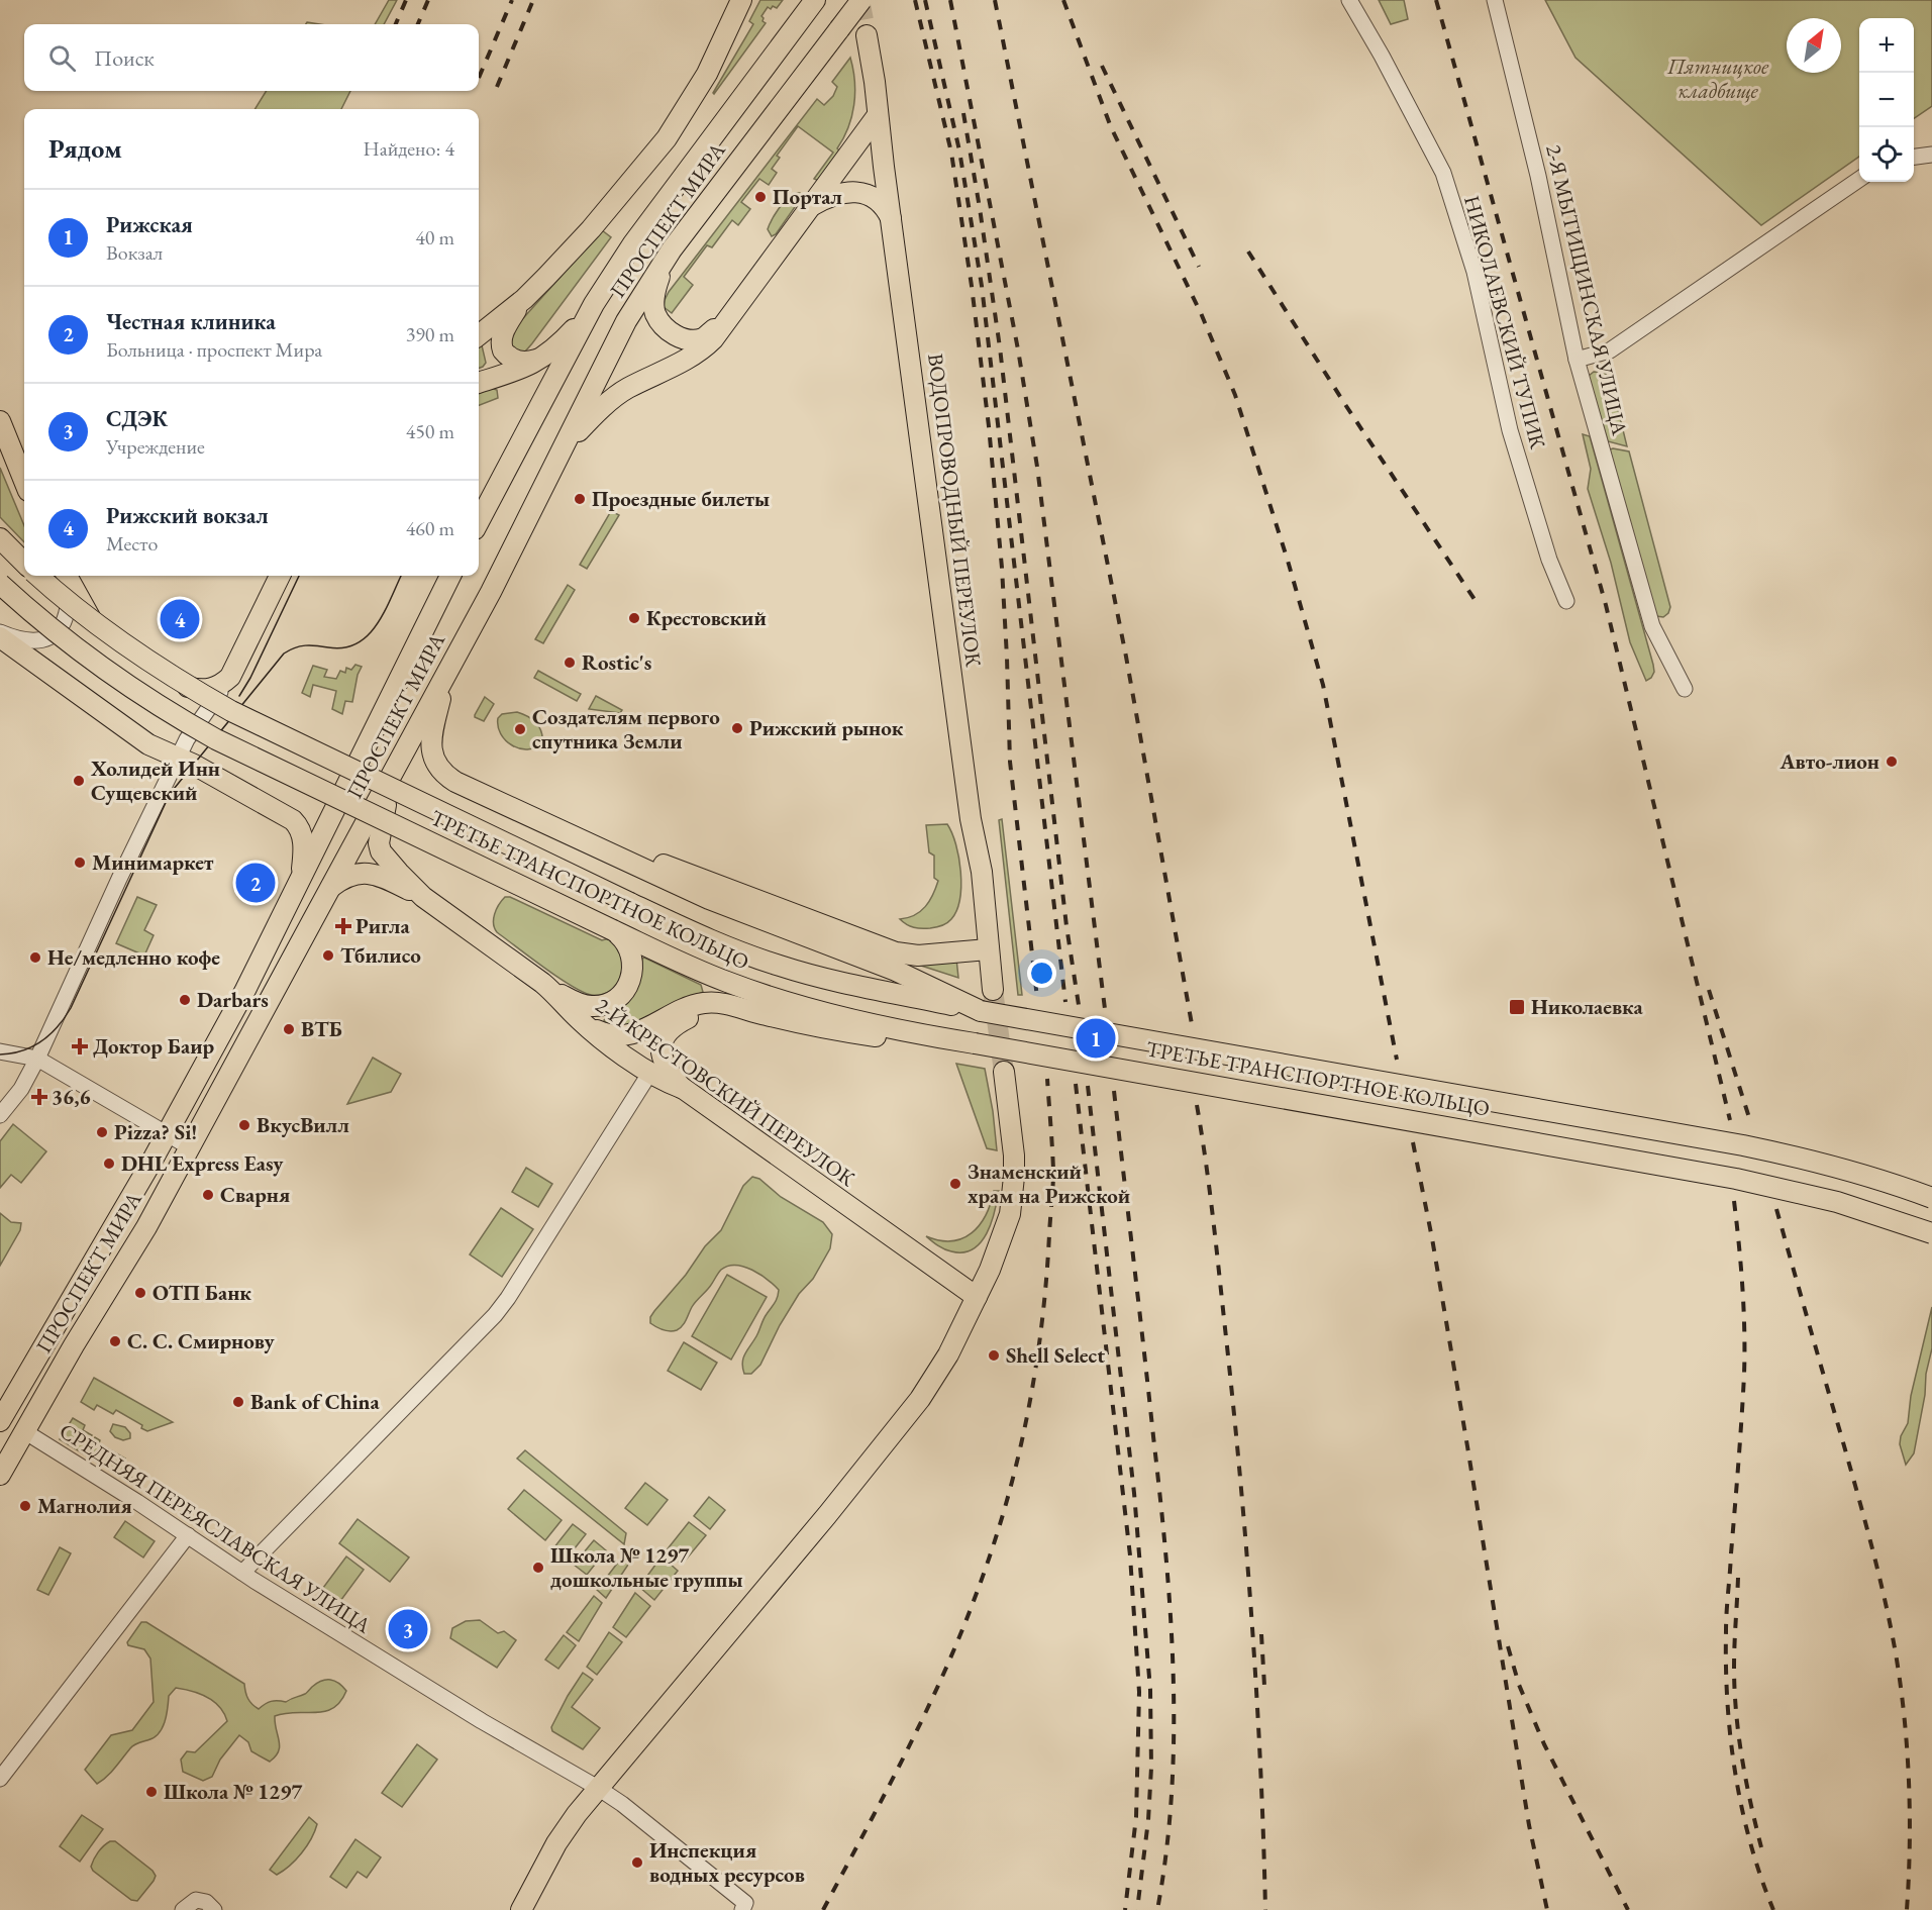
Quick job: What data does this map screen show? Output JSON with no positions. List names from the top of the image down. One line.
{"streets":{"main road":["ПРОСПЕКТ МИРА","ВОДОПРОВОДНЫЙ ПЕРЕУЛОК","ТРЕТЬЕ ТРАНСПОРТНОЕ КОЛЬЦО","2-Й КРЕСТОВСКИЙ ПЕРЕУЛОК"],"street":["2-Я МЫТИЩИНСКАЯ УЛИЦА","НИКОЛАЕВСКИЙ ТУПИК","СРЕДНЯЯ ПЕРЕЯСЛАВСКАЯ УЛИЦА"]},"crossings":[["ПРОСПЕКТ МИРА","2-Й КРЕСТОВСКИЙ ПЕРЕУЛОК"],["ПРОСПЕКТ МИРА","СРЕДНЯЯ ПЕРЕЯСЛАВСКАЯ УЛИЦА"]],"parks":["Пятницкое кладбище"],"places":{"other":["Портал","Проездные билеты","Крестовский","Rostic's","Рижский рынок","Создателям первого спутника Земли","Авто-лион","Холидей Инн Сущевский","Минимаркет","Тбилисо","Не/медленно кофе","Darbars","ВТБ","ВкусВилл","Pizza? Si!","DHL Express Easy","Знаменский храм на Рижской","Сварня","ОТП Банк","С. С. Смирнову","Shell Select","Bank of China","Магнолия","Школа № 1297 дошкольные группы","Школа № 1297","Инспекция водных ресурсов"],"health":["Ригла","Доктор Баир","36,6"],"transit":["Николаевка"]},"north":"top right","page":{"map_buttons":["+","−"],"search":"Поиск","heading":["Рядом","Найдено: 4"],"list":[{"mark":"1","name":"Рижская","note":"Вокзал","value":"40 m"},{"mark":"2","name":"Честная клиника","note":"Больница · проспект Мира","value":"390 m"},{"mark":"3","name":"СДЭК","note":"Учреждение","value":"450 m"},{"mark":"4","name":"Рижский вокзал","note":"Место","value":"460 m"}],"pins":["4","2","1","3"]}}
